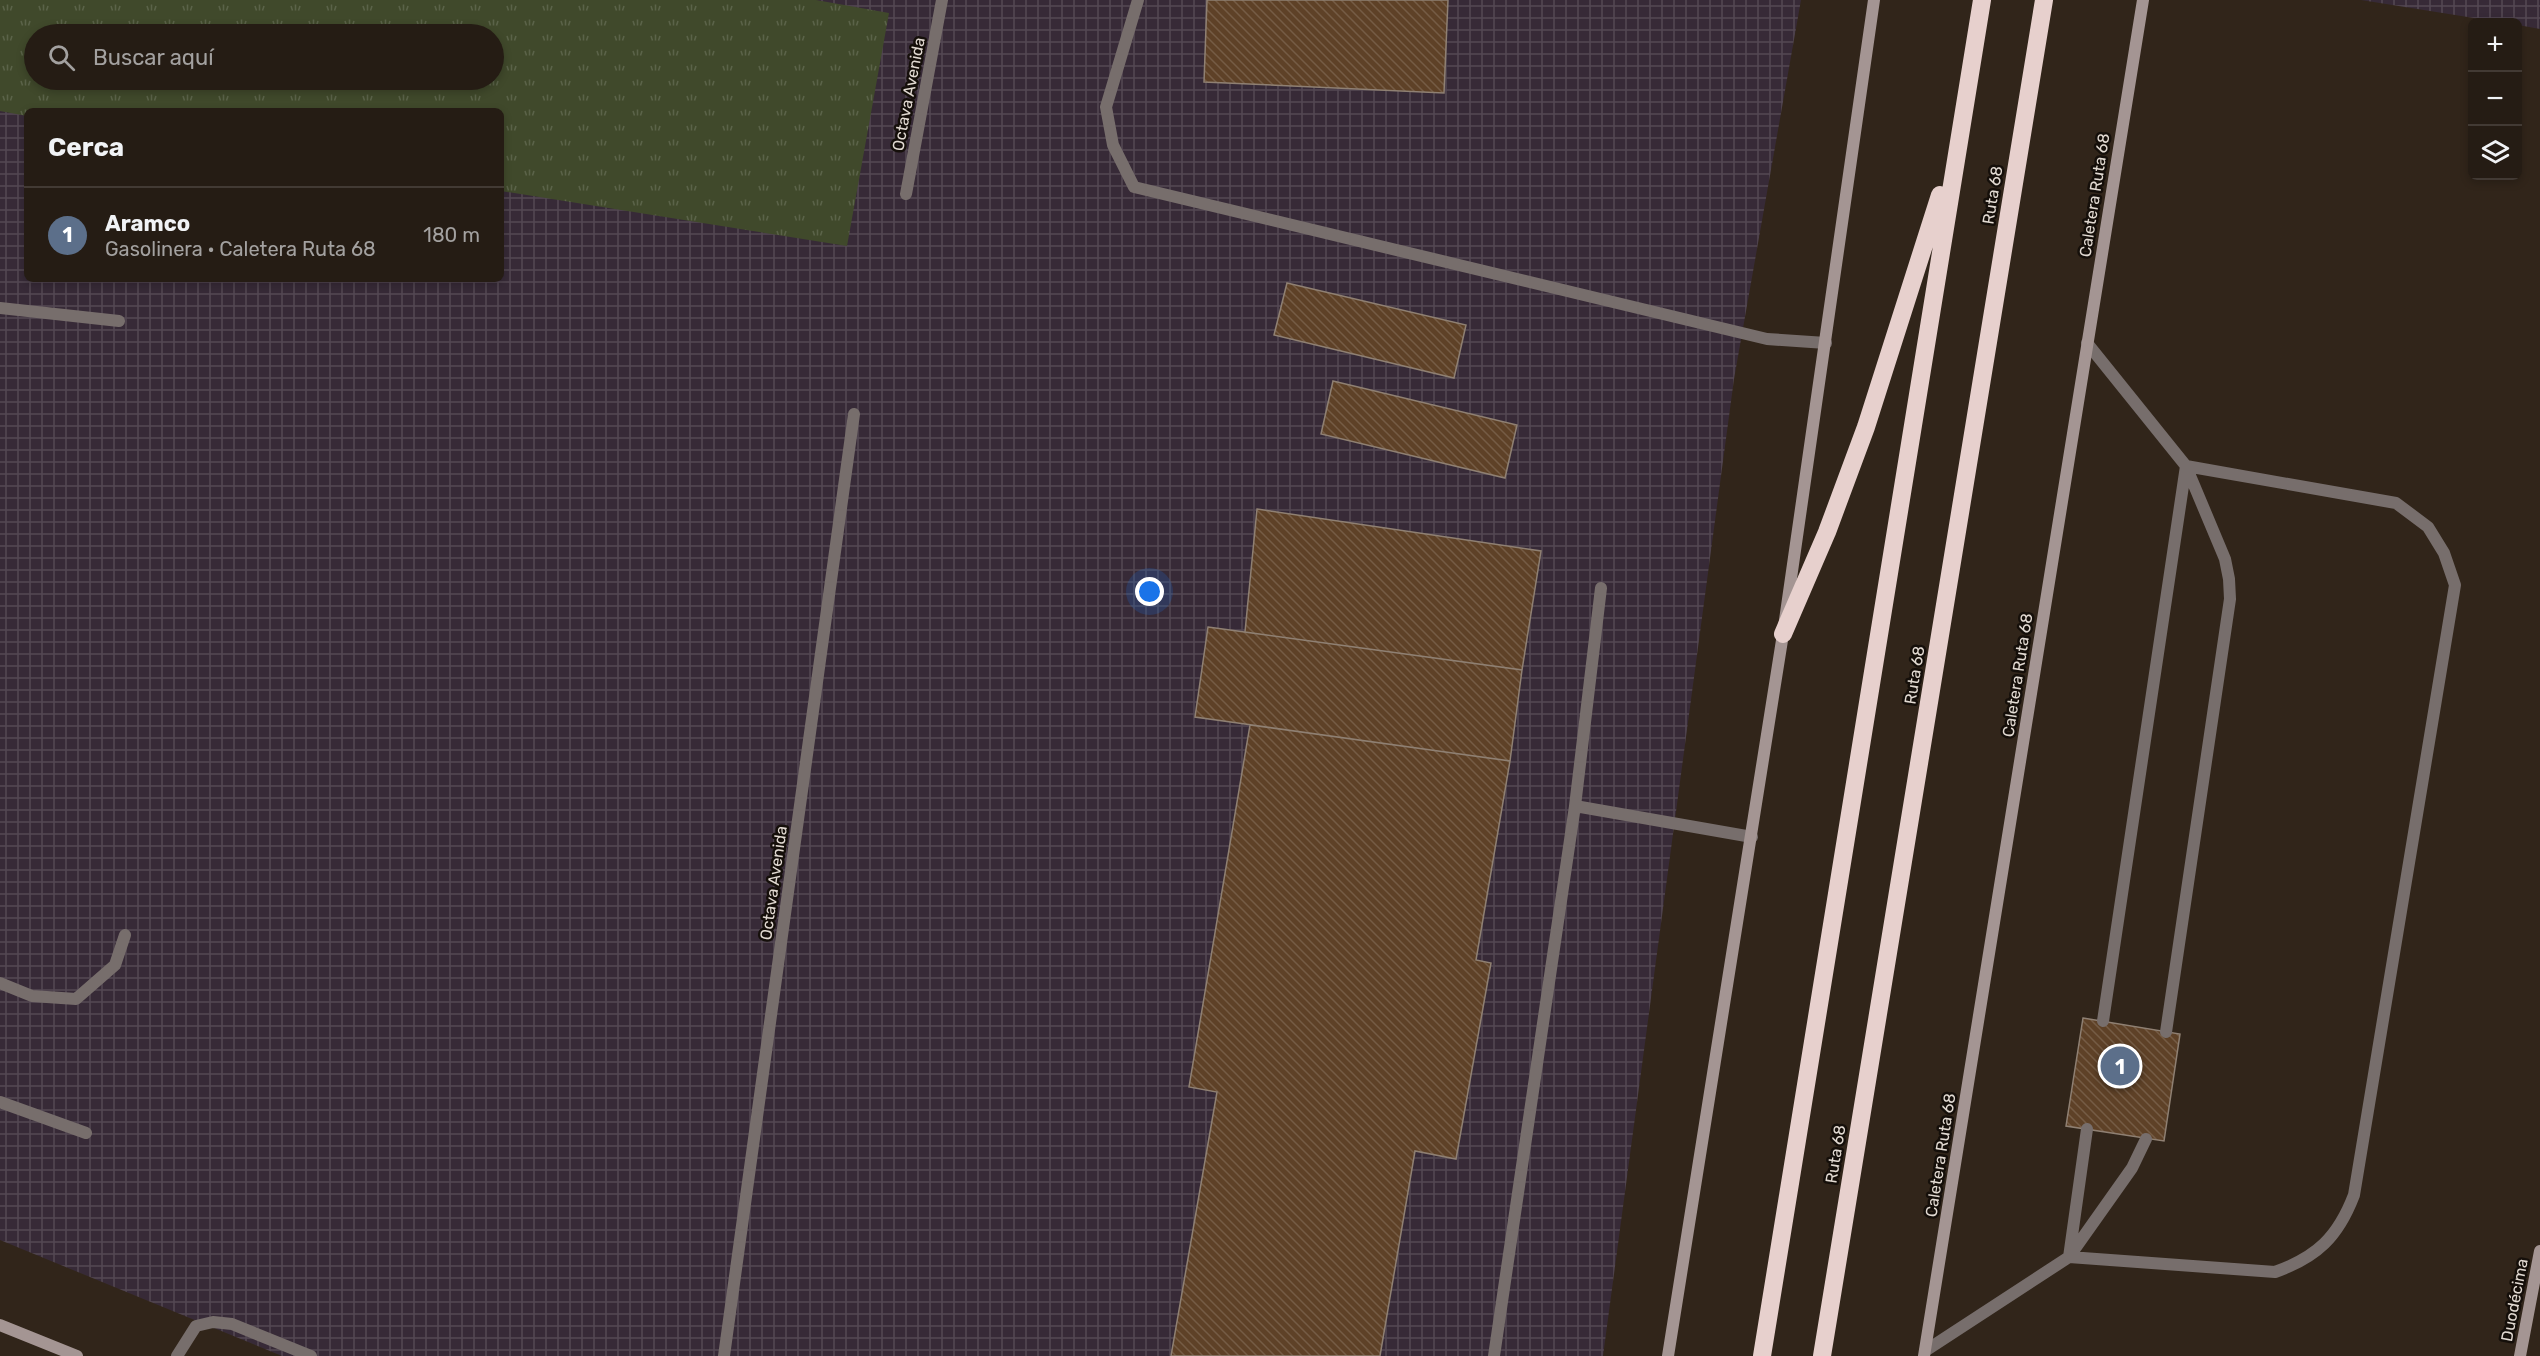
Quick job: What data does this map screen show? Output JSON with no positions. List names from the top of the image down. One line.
{"streets":{"highway":["Ruta 68"],"main road":["Caletera Ruta 68","Duodécima"],"street":["Octava Avenida"]},"page":{"map_buttons":["+","−"],"search":"Buscar aquí","heading":"Cerca","list":[{"mark":"1","name":"Aramco","note":"Gasolinera · Caletera Ruta 68","value":"180 m"}],"pins":"1"}}
